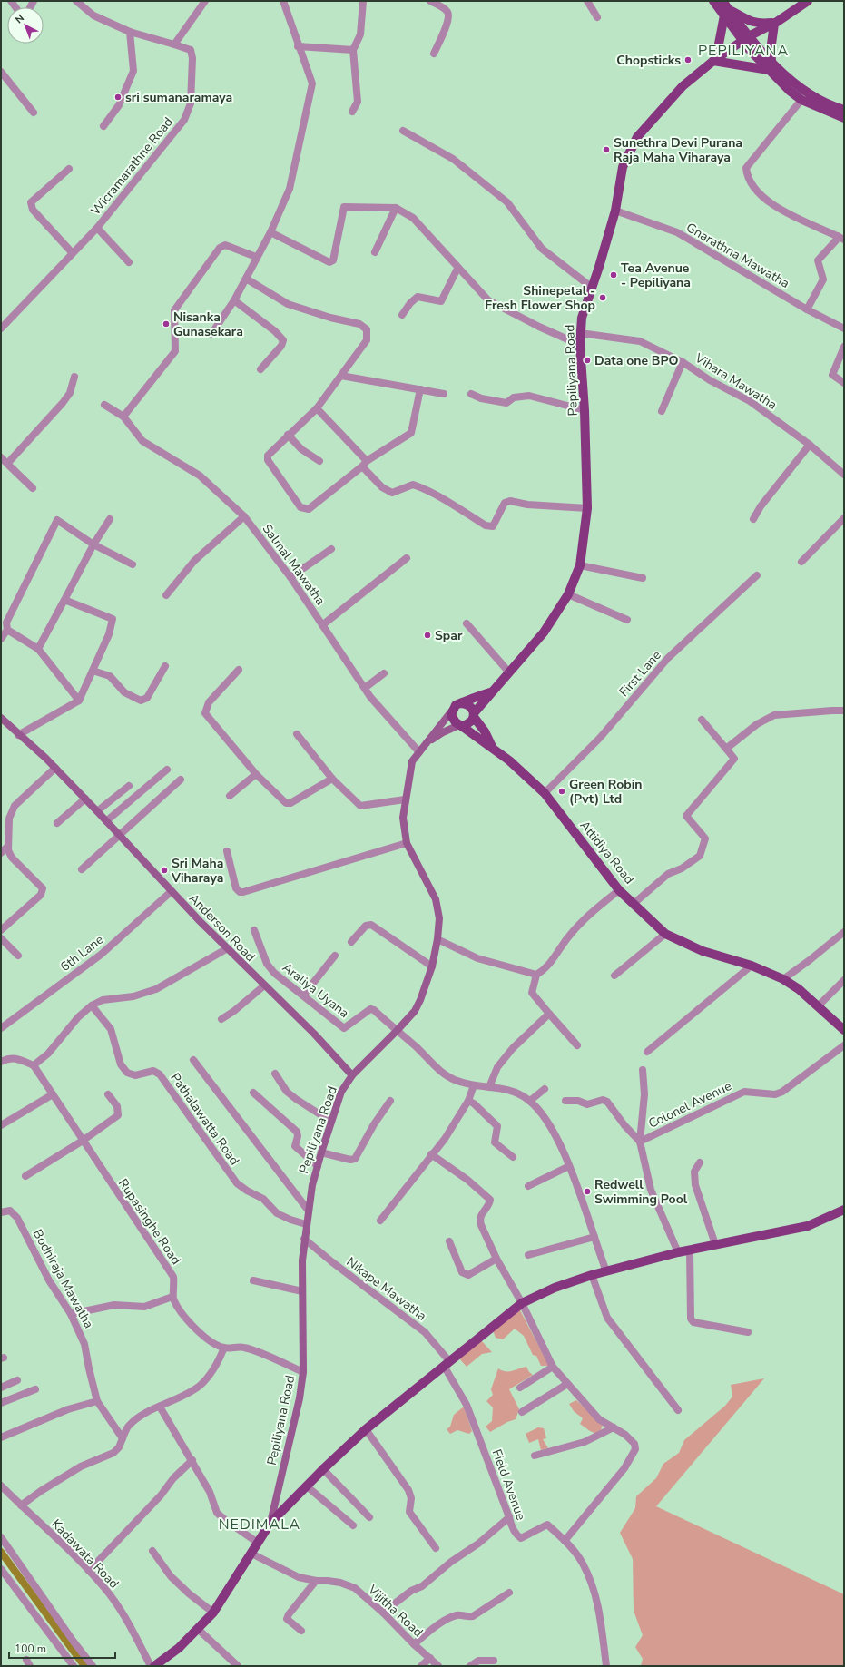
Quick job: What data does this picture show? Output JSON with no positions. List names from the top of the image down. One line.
{"streets":{"main road":["Pepiliyana Road","Attidiya Road","Anderson Road"],"street":["Wicramarathne Road","Gnarathna Mawatha","Vihara Mawatha","Salmal Mawatha","First Lane","6th Lane","Araliya Uyana","Colonel Avenue","Pathalawatta Road","Rupasinghe Road","Bodhiraja Mawatha","Nikape Mawatha","Field Avenue","Kadawata Road","Vijitha Road"]},"crossings":[["Gnarathna Mawatha","Pepiliyana Road"],["Pepiliyana Road","Vihara Mawatha"],["Pepiliyana Road","Salmal Mawatha"],["Pepiliyana Road","Attidiya Road"],["Pepiliyana Road","Anderson Road"],["Pepiliyana Road","Araliya Uyana"],["Pepiliyana Road","Pathalawatta Road"],["Pepiliyana Road","Nikape Mawatha"],["First Lane","Attidiya Road"],["Anderson Road","6th Lane"],["Nikape Mawatha","Field Avenue"]],"districts":["PEPILIYANA","NEDIMALA"],"places":["Chopsticks","sri sumanaramaya","Sunethra Devi Purana Raja Maha Viharaya","Tea Avenue - Pepiliyana","Shinepetal - Fresh Flower Shop","Nisanka Gunasekara","Data one BPO","Spar","Green Robin (Pvt) Ltd","Sri Maha Viharaya","Redwell Swimming Pool"],"scale_bar":"100 m","north":"top left"}
